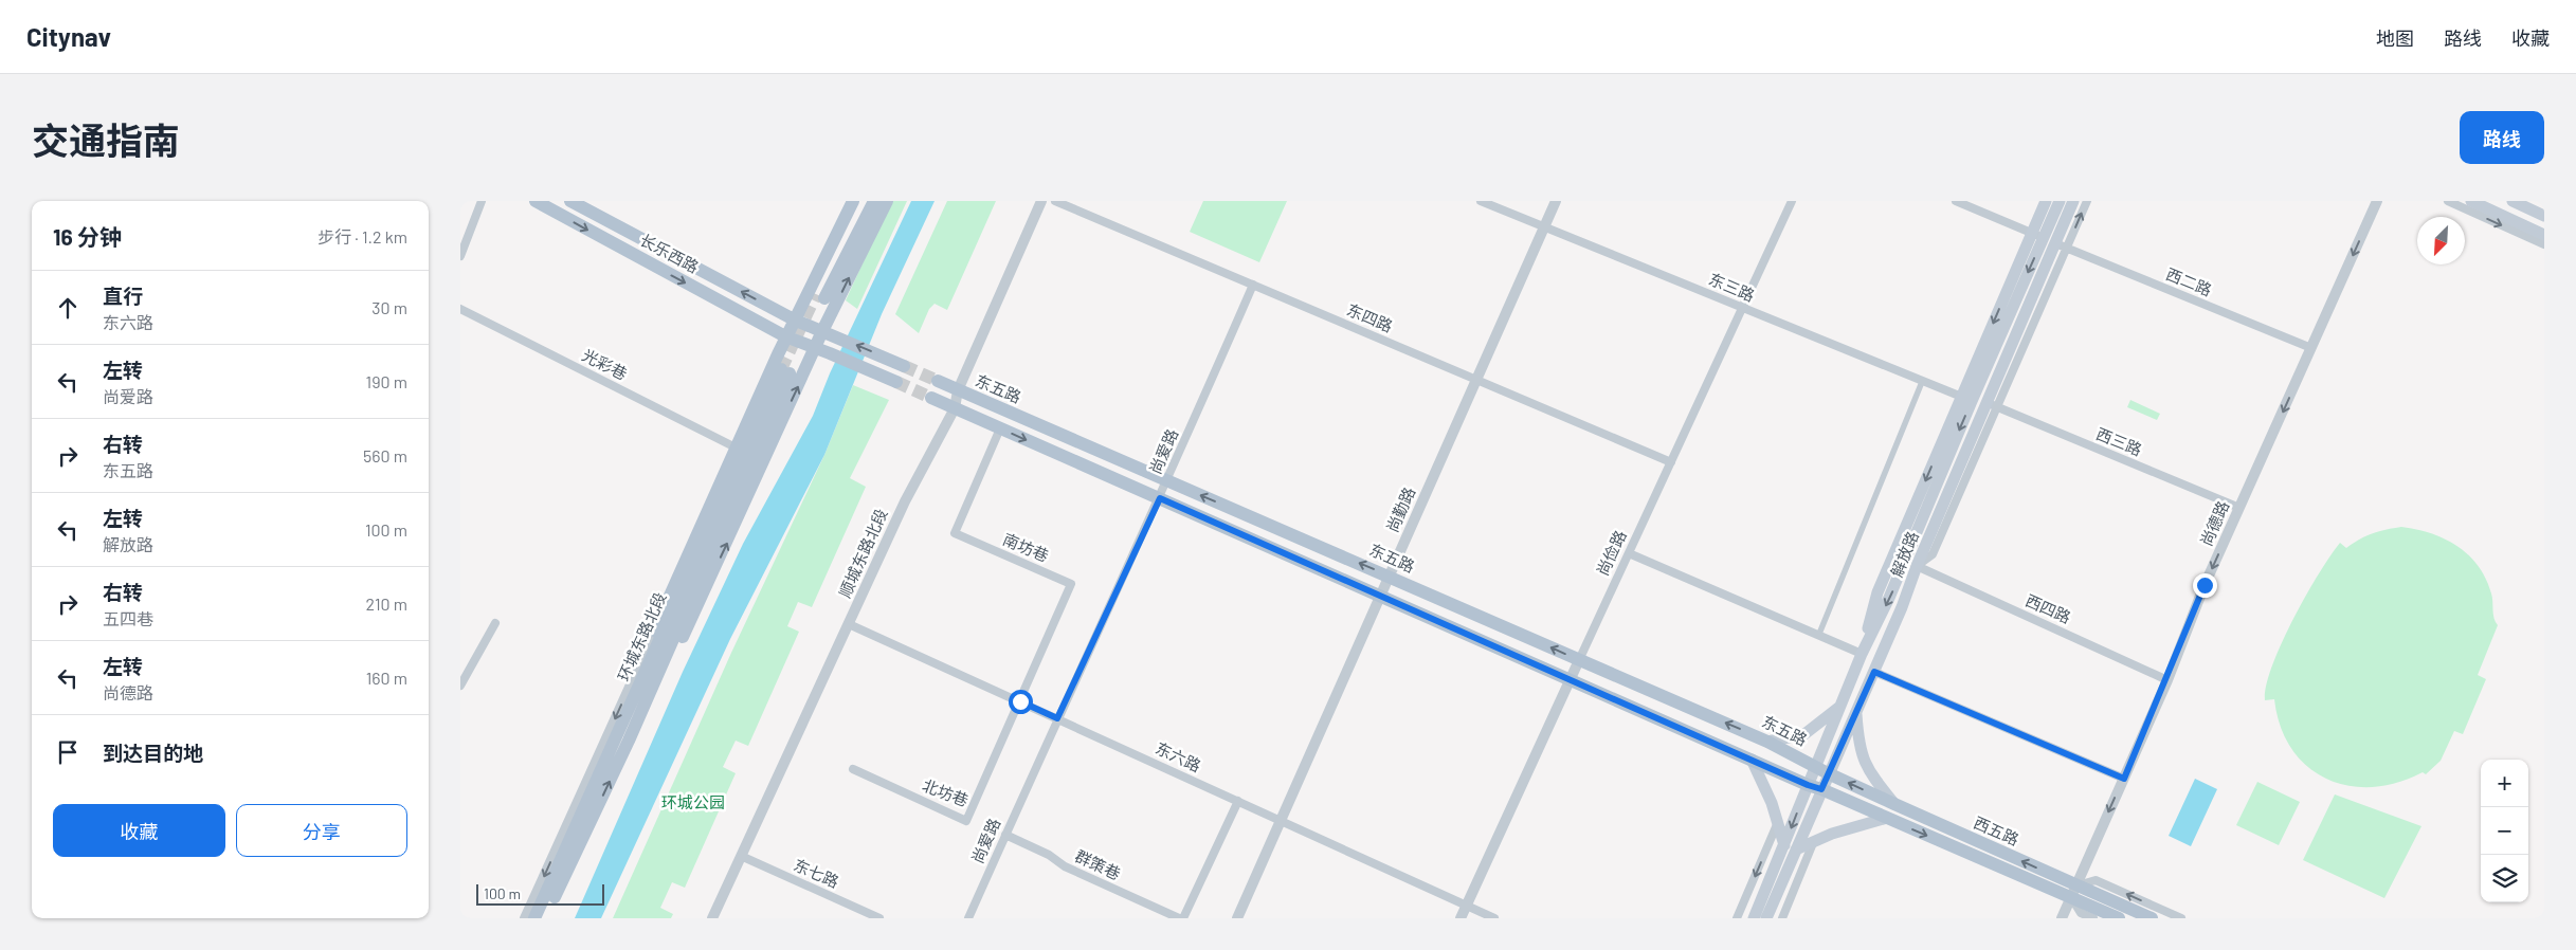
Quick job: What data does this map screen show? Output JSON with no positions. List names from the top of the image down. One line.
{"streets":{"main road":["长乐西路","东五路","解放路","环城东路北段","西五路"],"street":["西二路","东三路","东四路","光彩巷","西三路","尚爱路","尚勤路","尚德路","南坊巷","顺城东路北段","尚俭路","西四路","东六路","北坊巷","群策巷","东七路"]},"crossings":[["西二路","尚德路"],["西二路","解放路"],["东三路","尚勤路"],["东三路","尚俭路"],["东三路","解放路"],["东四路","尚爱路"],["东四路","尚勤路"],["东四路","尚俭路"],["东五路","尚爱路"],["东五路","尚勤路"],["东五路","顺城东路北段"],["东五路","尚俭路"],["东五路","解放路"],["东五路","西五路"],["西三路","尚德路"],["西三路","解放路"],["尚爱路","东六路"],["尚爱路","群策巷"],["尚勤路","东六路"],["尚德路","西四路"],["尚德路","西五路"],["南坊巷","东六路"],["南坊巷","北坊巷"],["顺城东路北段","东六路"],["顺城东路北段","东七路"],["尚俭路","东六路"],["解放路","西四路"],["解放路","西五路"],["东六路","北坊巷"]],"one_way":["尚德路"],"parks":["环城公园"],"scale_bar":"100 m","north":"bottom left","page":{"header":"Citynav","nav":["地图","路线","收藏"],"title":"交通指南","buttons":["路线",["收藏","分享"]],"heading":["16 分钟","步行 · 1.2 km"],"list":[["直行","东六路","30 m"],["左转","尚爱路","190 m"],["右转","东五路","560 m"],["左转","解放路","100 m"],["右转","五四巷","210 m"],["左转","尚德路","160 m"],"到达目的地"],"map_buttons":["+","−"],"scale":"100 m"}}
